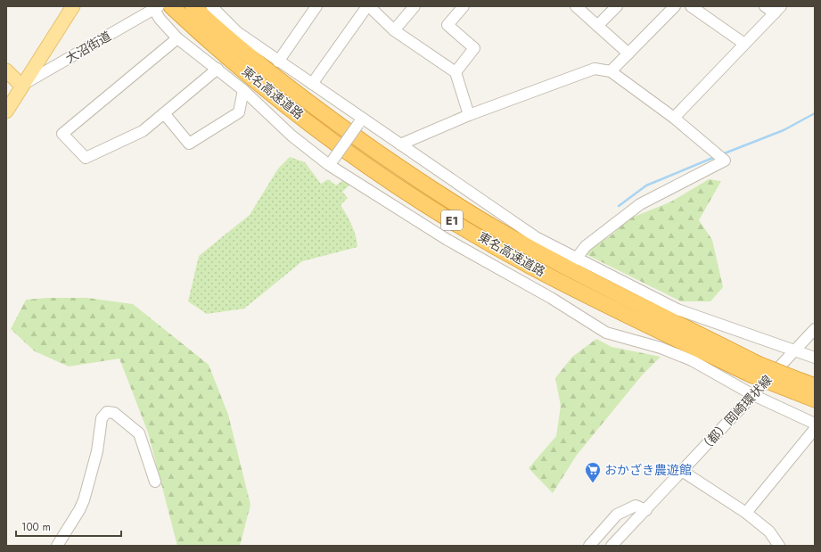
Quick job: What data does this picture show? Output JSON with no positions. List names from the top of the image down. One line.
{"streets":{"highway":["東名高速道路","E1"],"street":["大沼街道","（都）岡崎環状線"]},"places":{"supermarket":["おかざき農遊館"]},"scale_bar":"100 m"}
